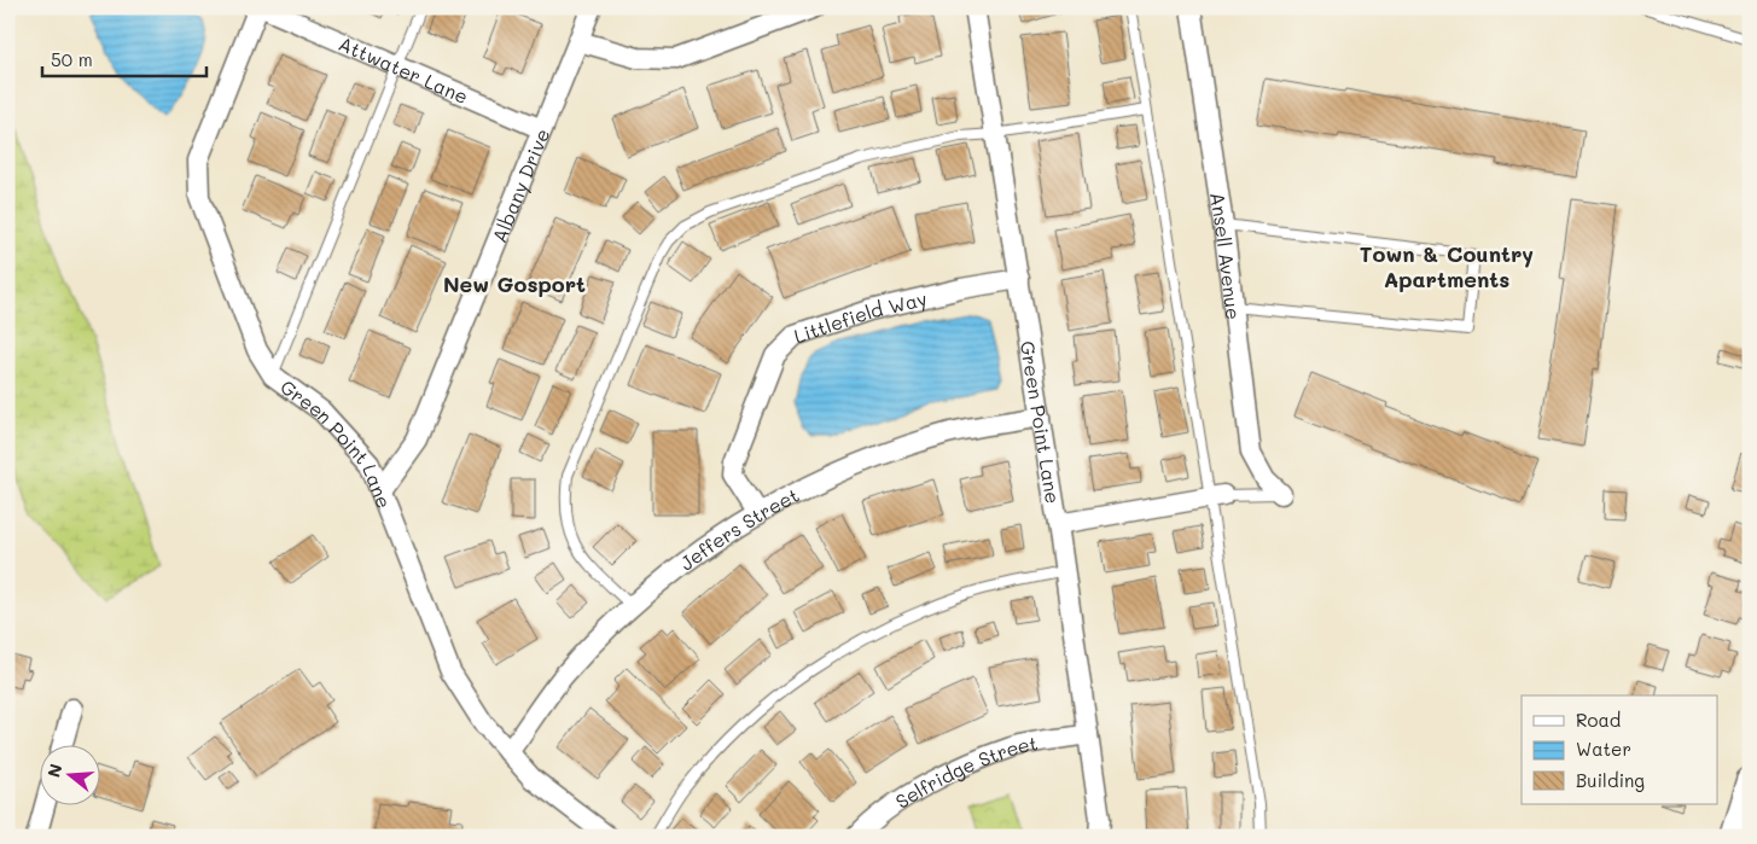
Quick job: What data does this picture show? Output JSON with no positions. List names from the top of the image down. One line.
{"streets":{"street":["Attwater Lane","Albany Drive","Ansell Avenue","Littlefield Way","Green Point Lane","Jeffers Street","Selfridge Street"]},"crossings":[["Attwater Lane","Albany Drive"],["Attwater Lane","Green Point Lane"],["Albany Drive","Green Point Lane"],["Littlefield Way","Green Point Lane"],["Littlefield Way","Jeffers Street"],["Green Point Lane","Jeffers Street"],["Green Point Lane","Selfridge Street"]],"districts":["Town & Country Apartments","New Gosport"],"legend":["Road","Water","Building"],"scale_bar":"50 m","north":"left"}
